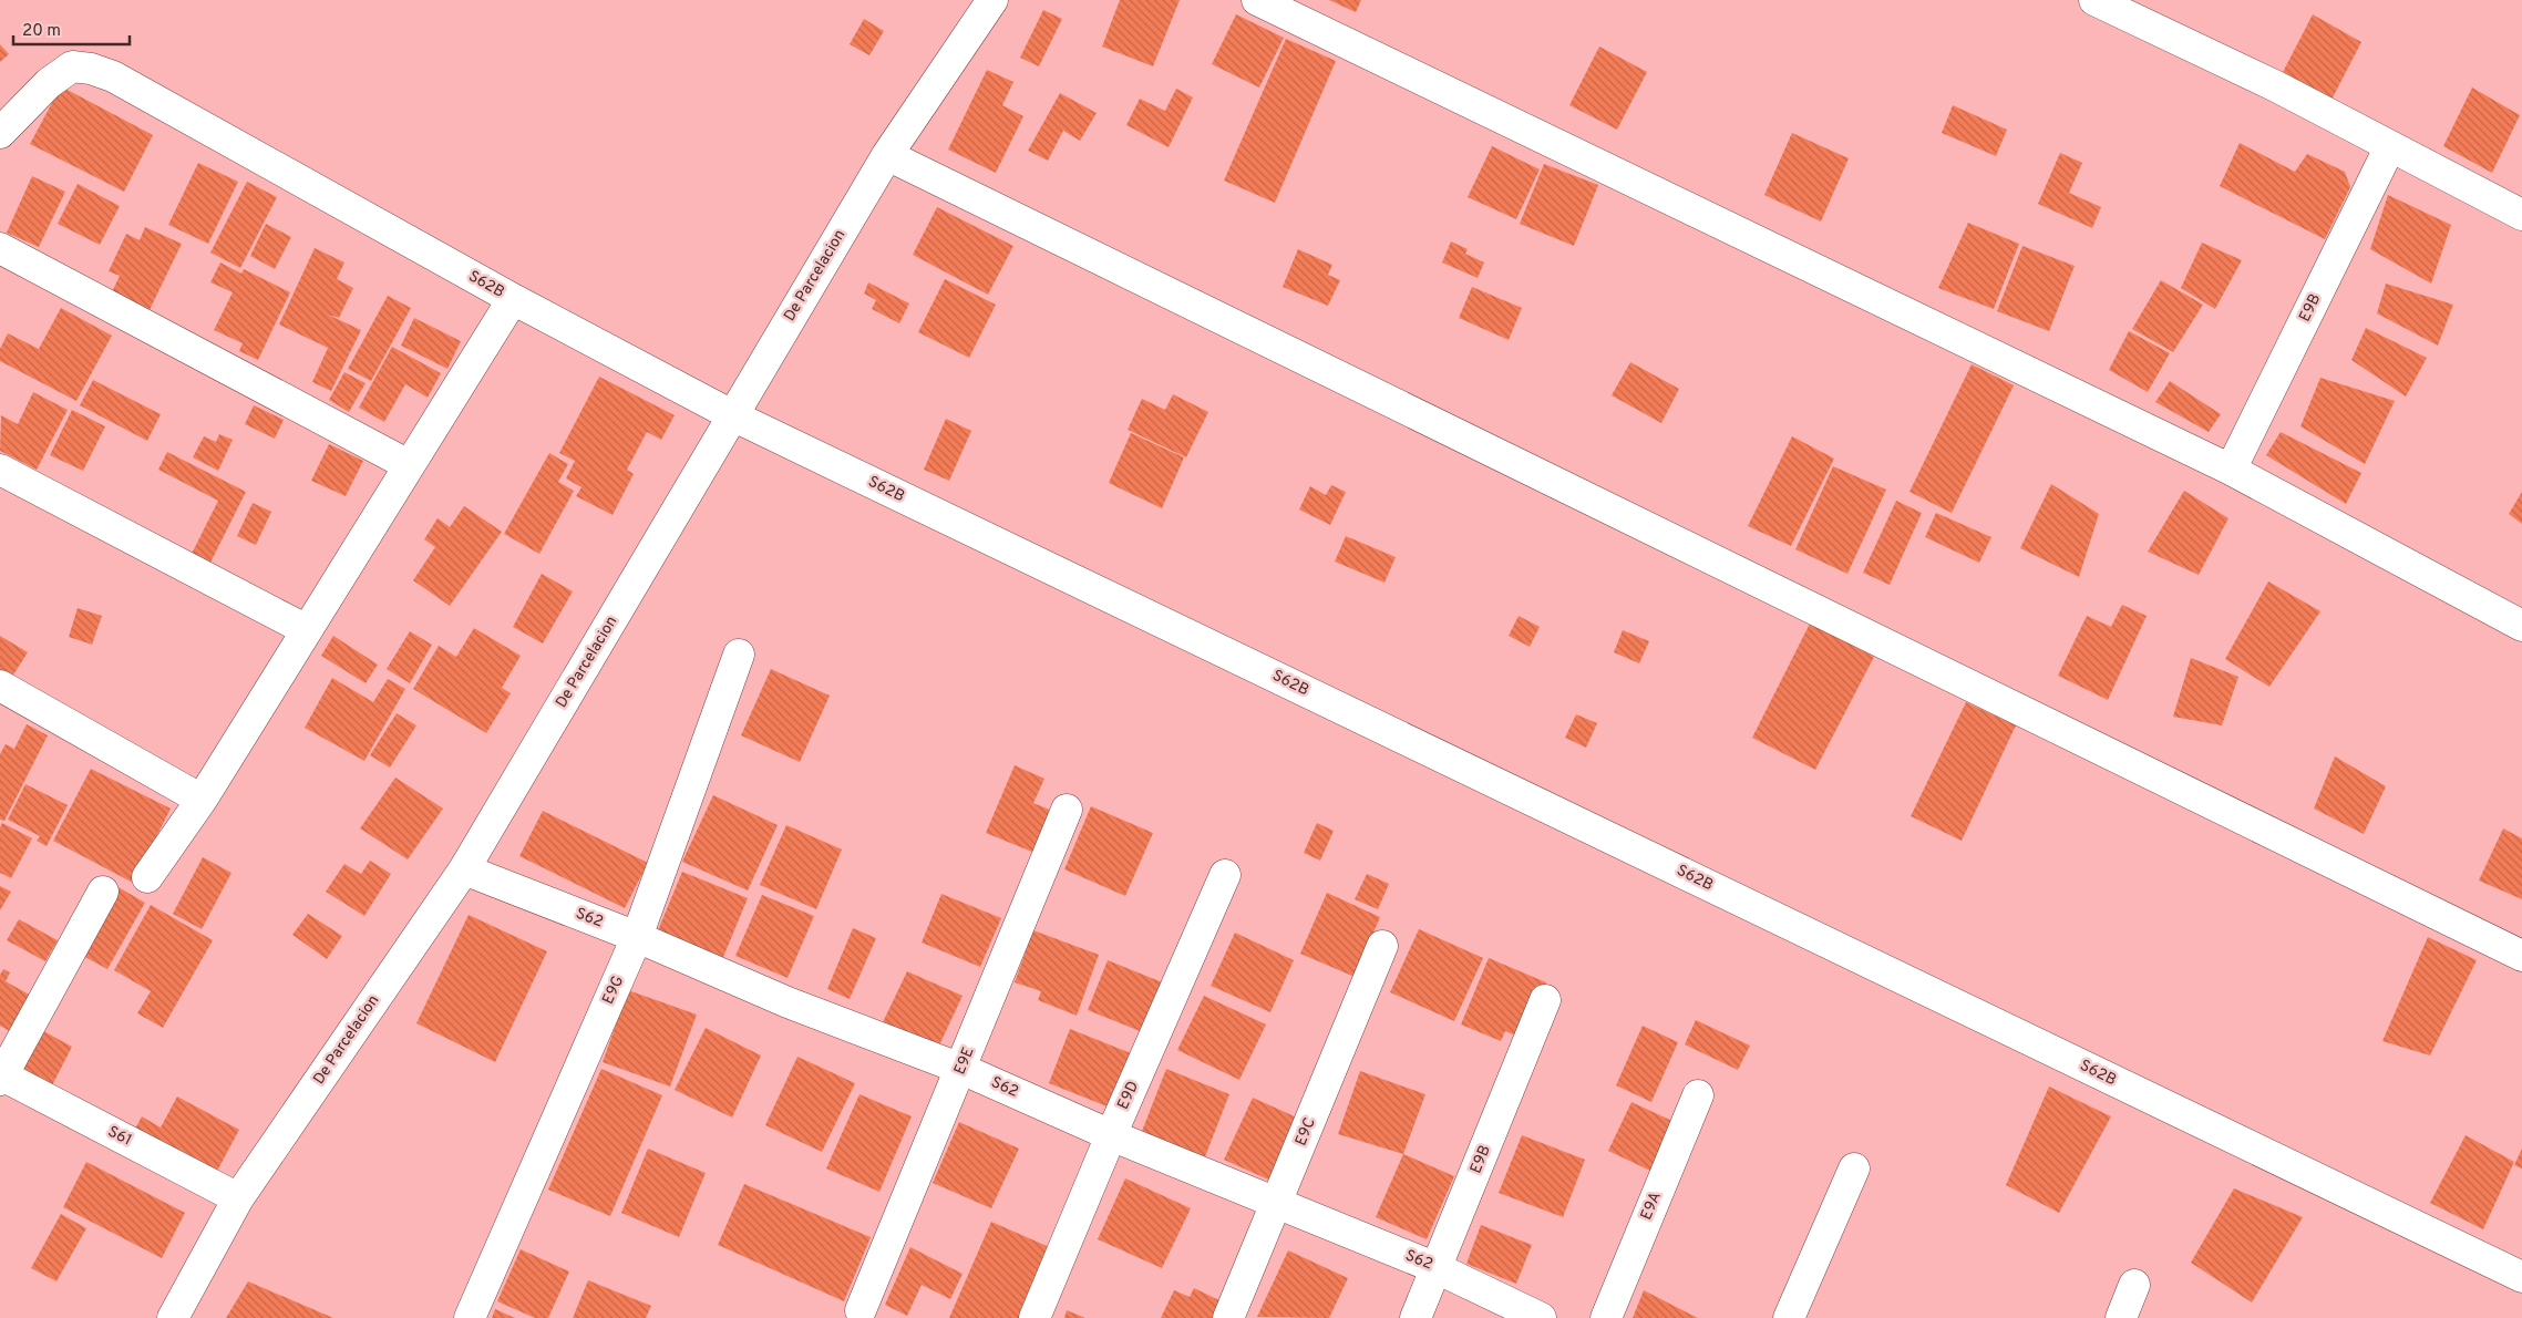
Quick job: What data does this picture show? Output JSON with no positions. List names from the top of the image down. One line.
{"streets":{"street":["De Parcelacion","S62B","E9B","S62","E9G","E9E","E9D","E9C","S61","E9A"]},"crossings":[["De Parcelacion","S62B"],["De Parcelacion","S62"],["De Parcelacion","S61"],["E9B","S62"],["S62","E9G"],["S62","E9E"],["S62","E9D"],["S62","E9C"]],"scale_bar":"20 m"}
